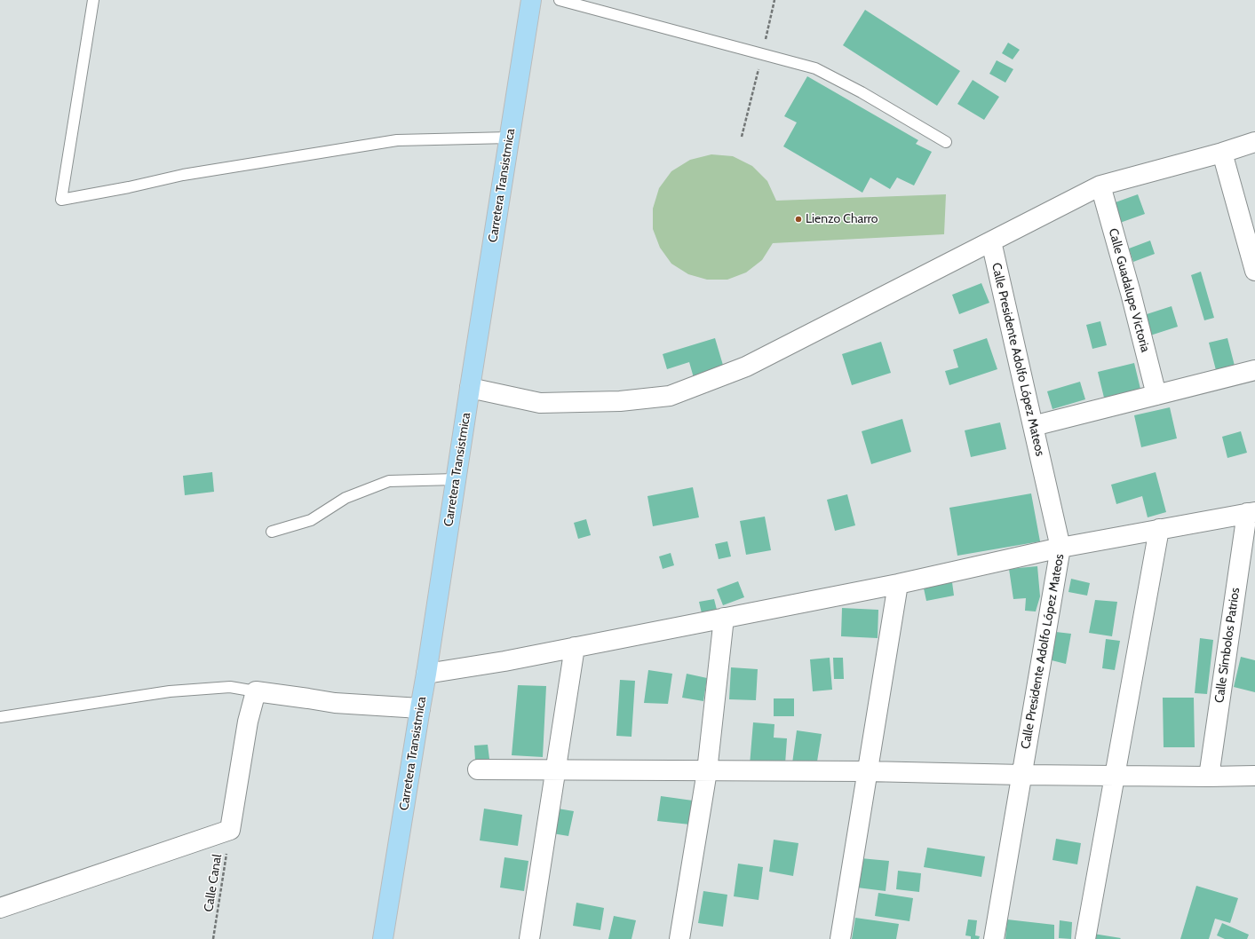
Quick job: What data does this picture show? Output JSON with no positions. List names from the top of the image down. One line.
{"streets":{"main road":["Carretera Transistmica"],"street":["Calle Guadalupe Victoria","Calle Presidente Adolfo López Mateos","Calle Símbolos Patrios"],"path":["Calle Canal"]},"places":["Lienzo Charro"]}
